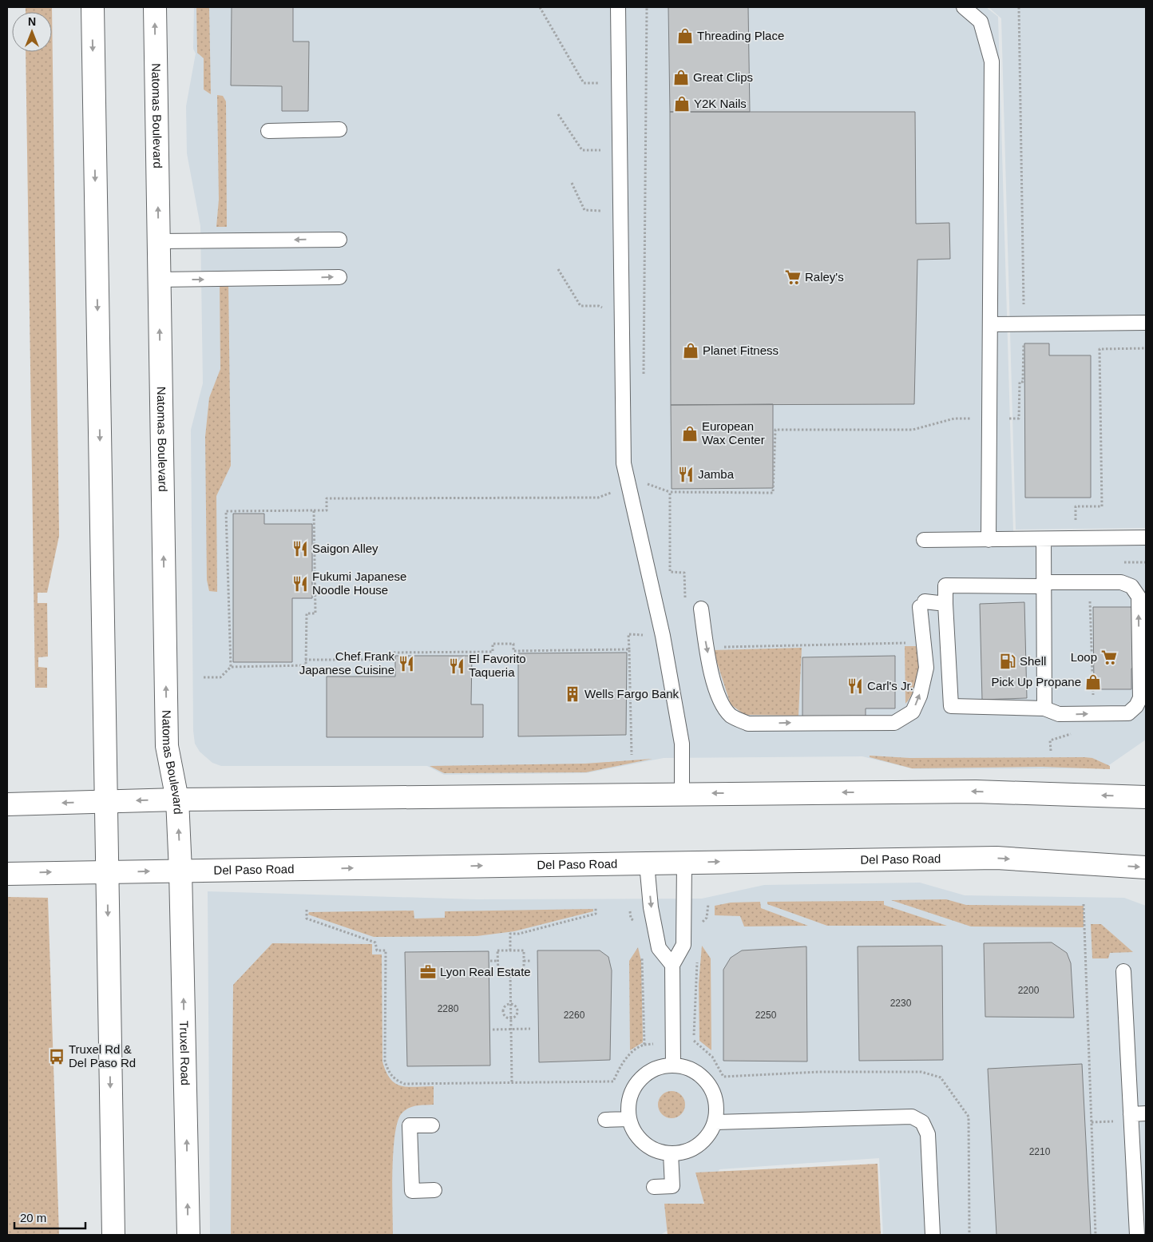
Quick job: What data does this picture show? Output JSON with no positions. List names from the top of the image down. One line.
{"streets":{"main road":["Natomas Boulevard","Del Paso Road","Truxel Road"]},"crossings":[["Natomas Boulevard","Del Paso Road"],["Natomas Boulevard","Truxel Road"],["Del Paso Road","Truxel Road"]],"places":{"shop":["Threading Place","Great Clips","Y2K Nails","Planet Fitness","European Wax Center","Pick Up Propane"],"supermarket":["Raley's","Loop"],"restaurant":["Jamba","Saigon Alley","Fukumi Japanese Noodle House","Chef Frank Japanese Cuisine","El Favorito Taqueria","Carl's Jr."],"fuel station":["Shell"],"building":["Wells Fargo Bank"],"office":["Lyon Real Estate"],"bus stop":["Truxel Rd & Del Paso Rd"]},"house_numbers":["2200","2230","2280","2260","2250","2210"],"scale_bar":"20 m","north":"top"}
